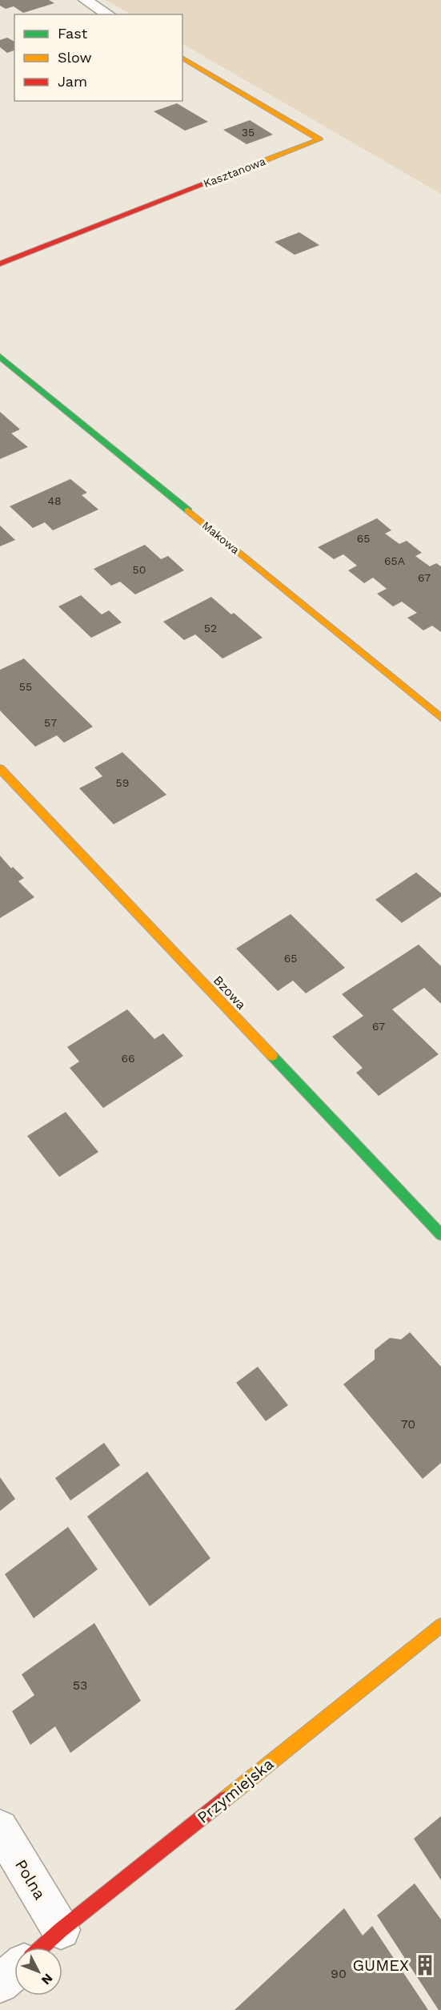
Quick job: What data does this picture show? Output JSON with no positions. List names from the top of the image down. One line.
{"streets":{"street":["Kasztanowa","Makowa","Bzowa","Przymiejska","Polna"]},"crossings":[["Przymiejska","Polna"]],"places":{"building":["GUMEX"]},"house_numbers":["35","48","65","65A","50","67","52","55","57","59","65","67","66","70","53","90"],"legend":["Fast","Slow","Jam"],"north":"bottom right"}
